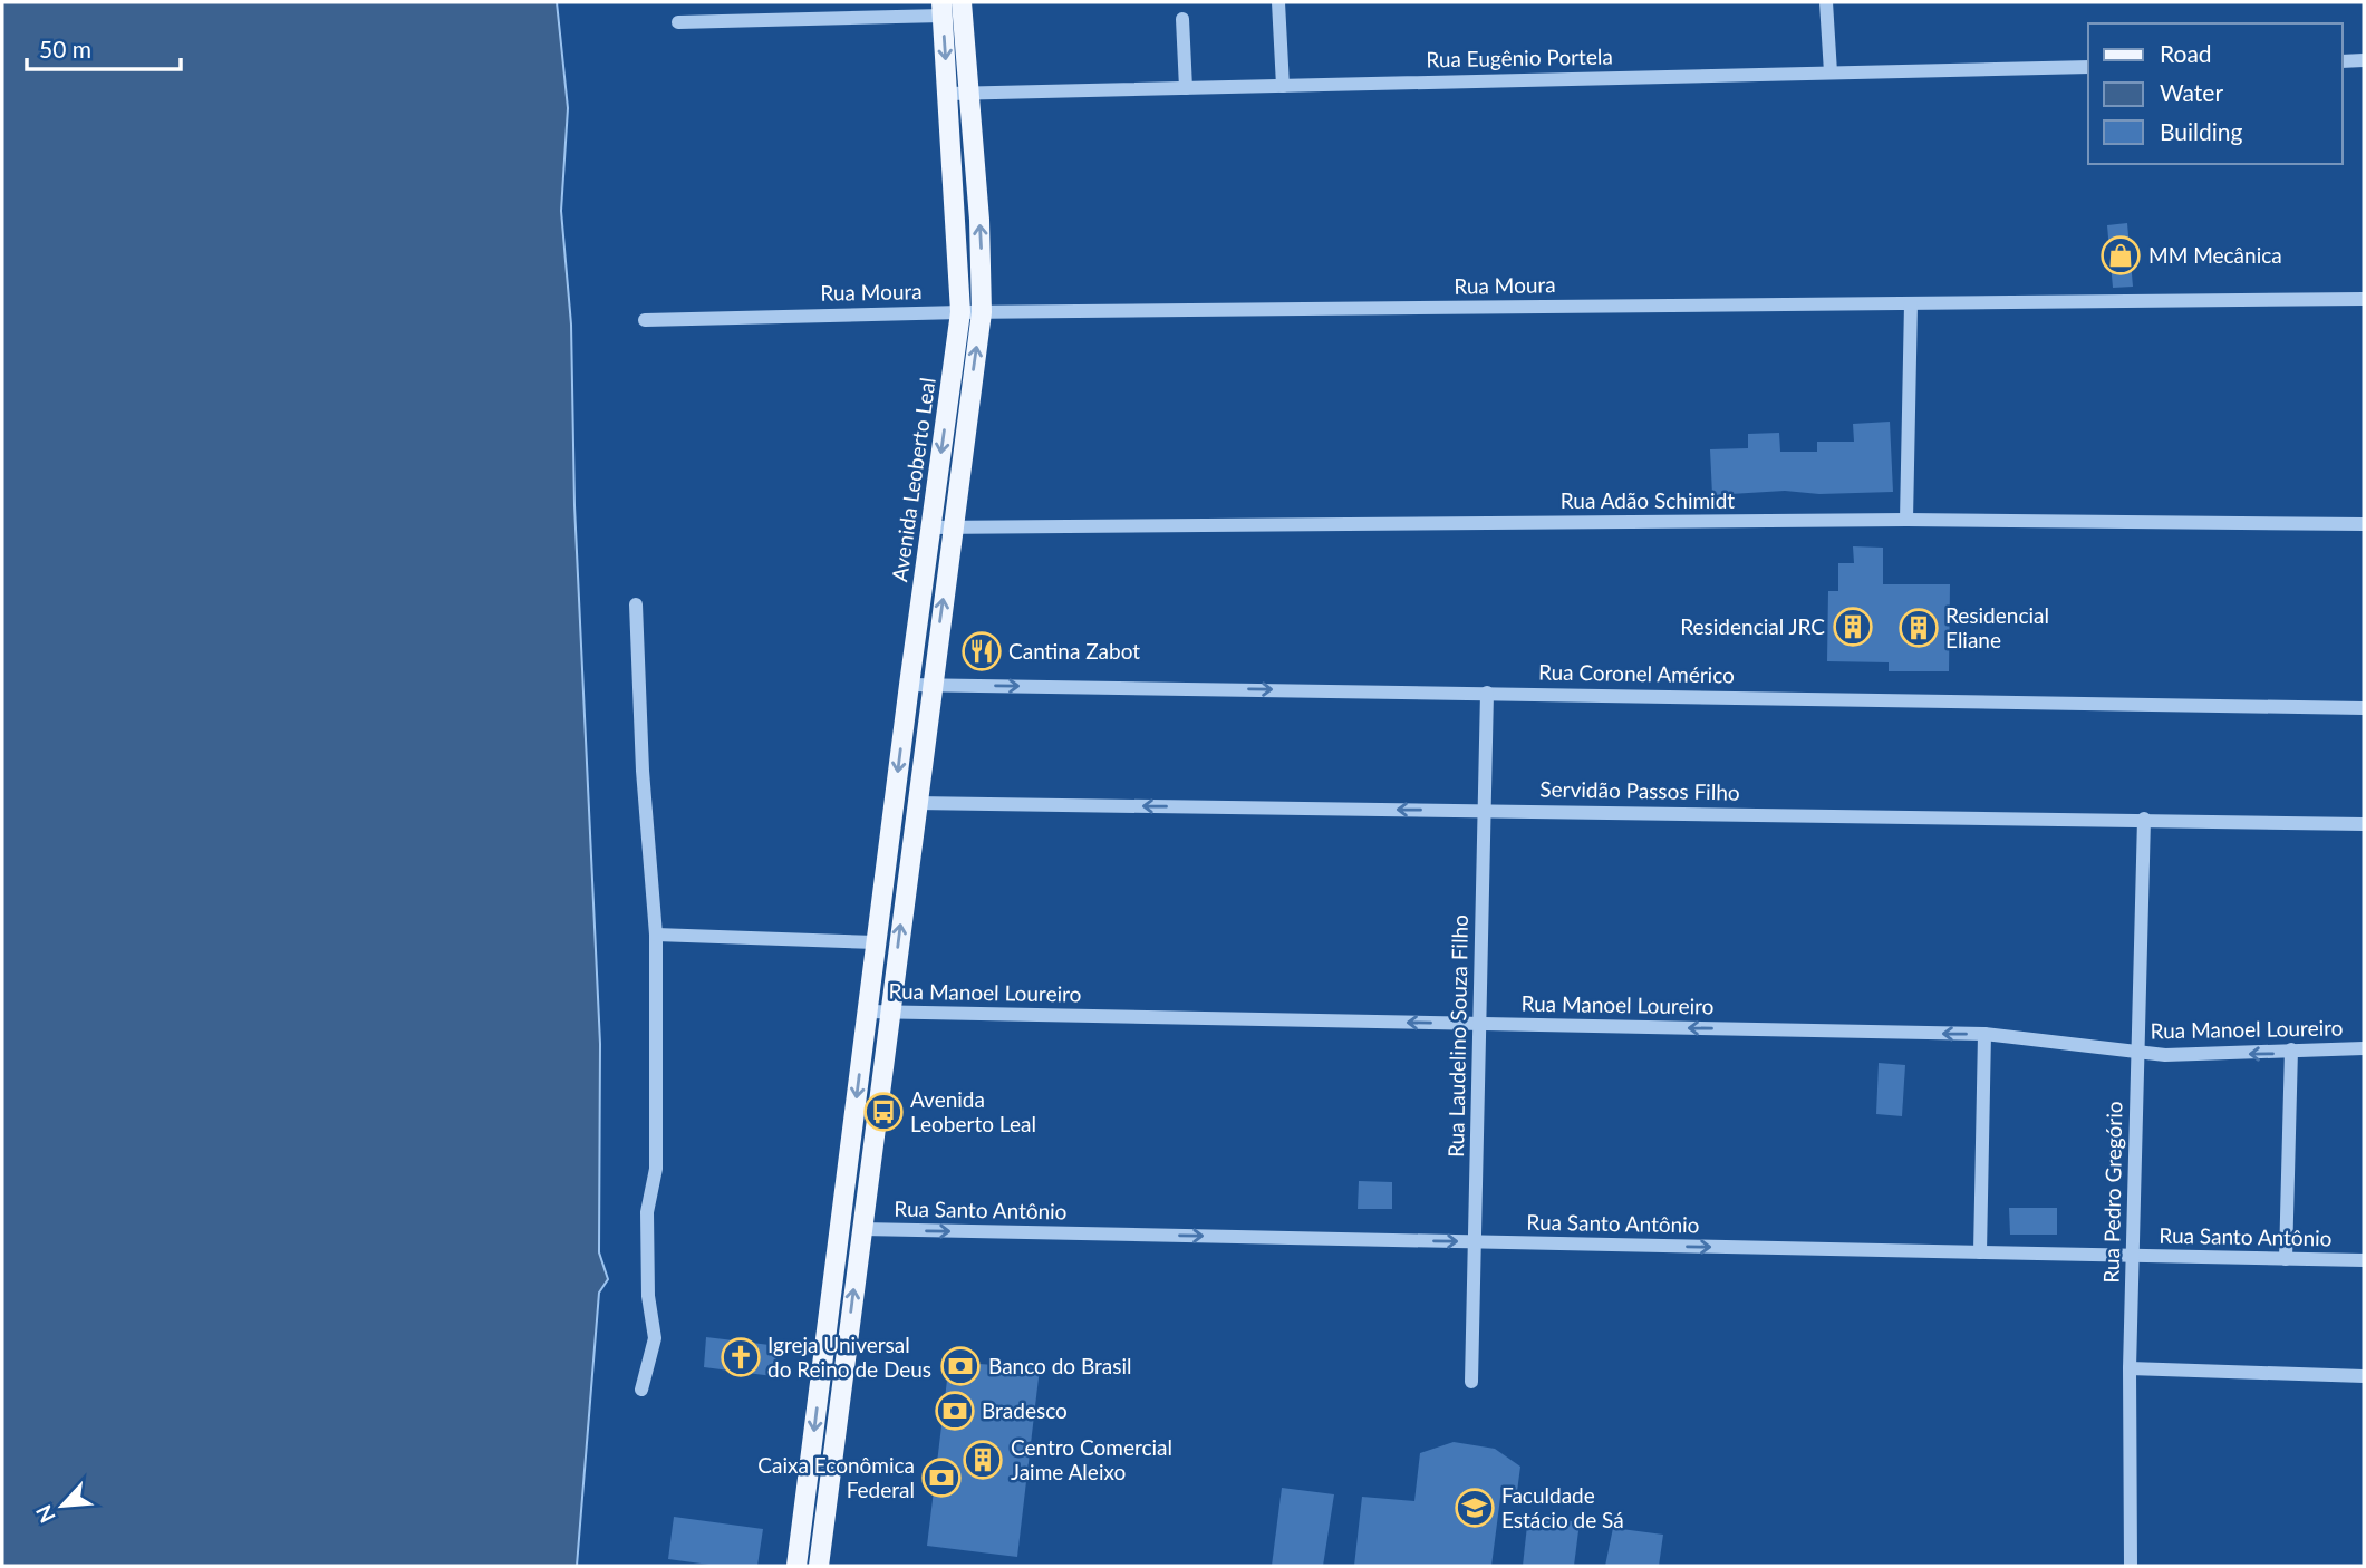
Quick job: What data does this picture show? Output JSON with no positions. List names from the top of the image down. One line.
{"streets":{"main road":["Avenida Leoberto Leal"],"street":["Rua Eugênio Portela","Rua Moura","Rua Adão Schimidt","Rua Coronel Américo","Servidão Passos Filho","Rua Manoel Loureiro","Rua Laudelino Souza Filho","Rua Pedro Gregório","Rua Santo Antônio"]},"crossings":[["Rua Eugênio Portela","Avenida Leoberto Leal"],["Rua Moura","Avenida Leoberto Leal"],["Avenida Leoberto Leal","Rua Adão Schimidt"],["Avenida Leoberto Leal","Rua Coronel Américo"],["Avenida Leoberto Leal","Servidão Passos Filho"],["Avenida Leoberto Leal","Rua Manoel Loureiro"],["Avenida Leoberto Leal","Rua Santo Antônio"],["Rua Coronel Américo","Rua Laudelino Souza Filho"],["Servidão Passos Filho","Rua Laudelino Souza Filho"],["Servidão Passos Filho","Rua Pedro Gregório"],["Rua Manoel Loureiro","Rua Laudelino Souza Filho"],["Rua Manoel Loureiro","Rua Pedro Gregório"],["Rua Laudelino Souza Filho","Rua Santo Antônio"],["Rua Pedro Gregório","Rua Santo Antônio"]],"one_way":["Rua Coronel Américo","Servidão Passos Filho","Rua Manoel Loureiro","Rua Santo Antônio"],"places":{"shop":["MM Mecânica"],"building":["Residencial JRC","Residencial Eliane","Centro Comercial Jaime Aleixo"],"restaurant":["Cantina Zabot"],"bus stop":["Avenida Leoberto Leal"],"church":["Igreja Universal do Reino de Deus"],"bank":["Banco do Brasil","Bradesco","Caixa Econômica Federal"],"school or university":["Faculdade Estácio de Sá"]},"legend":["Road","Water","Building"],"scale_bar":"50 m","north":"bottom left"}
